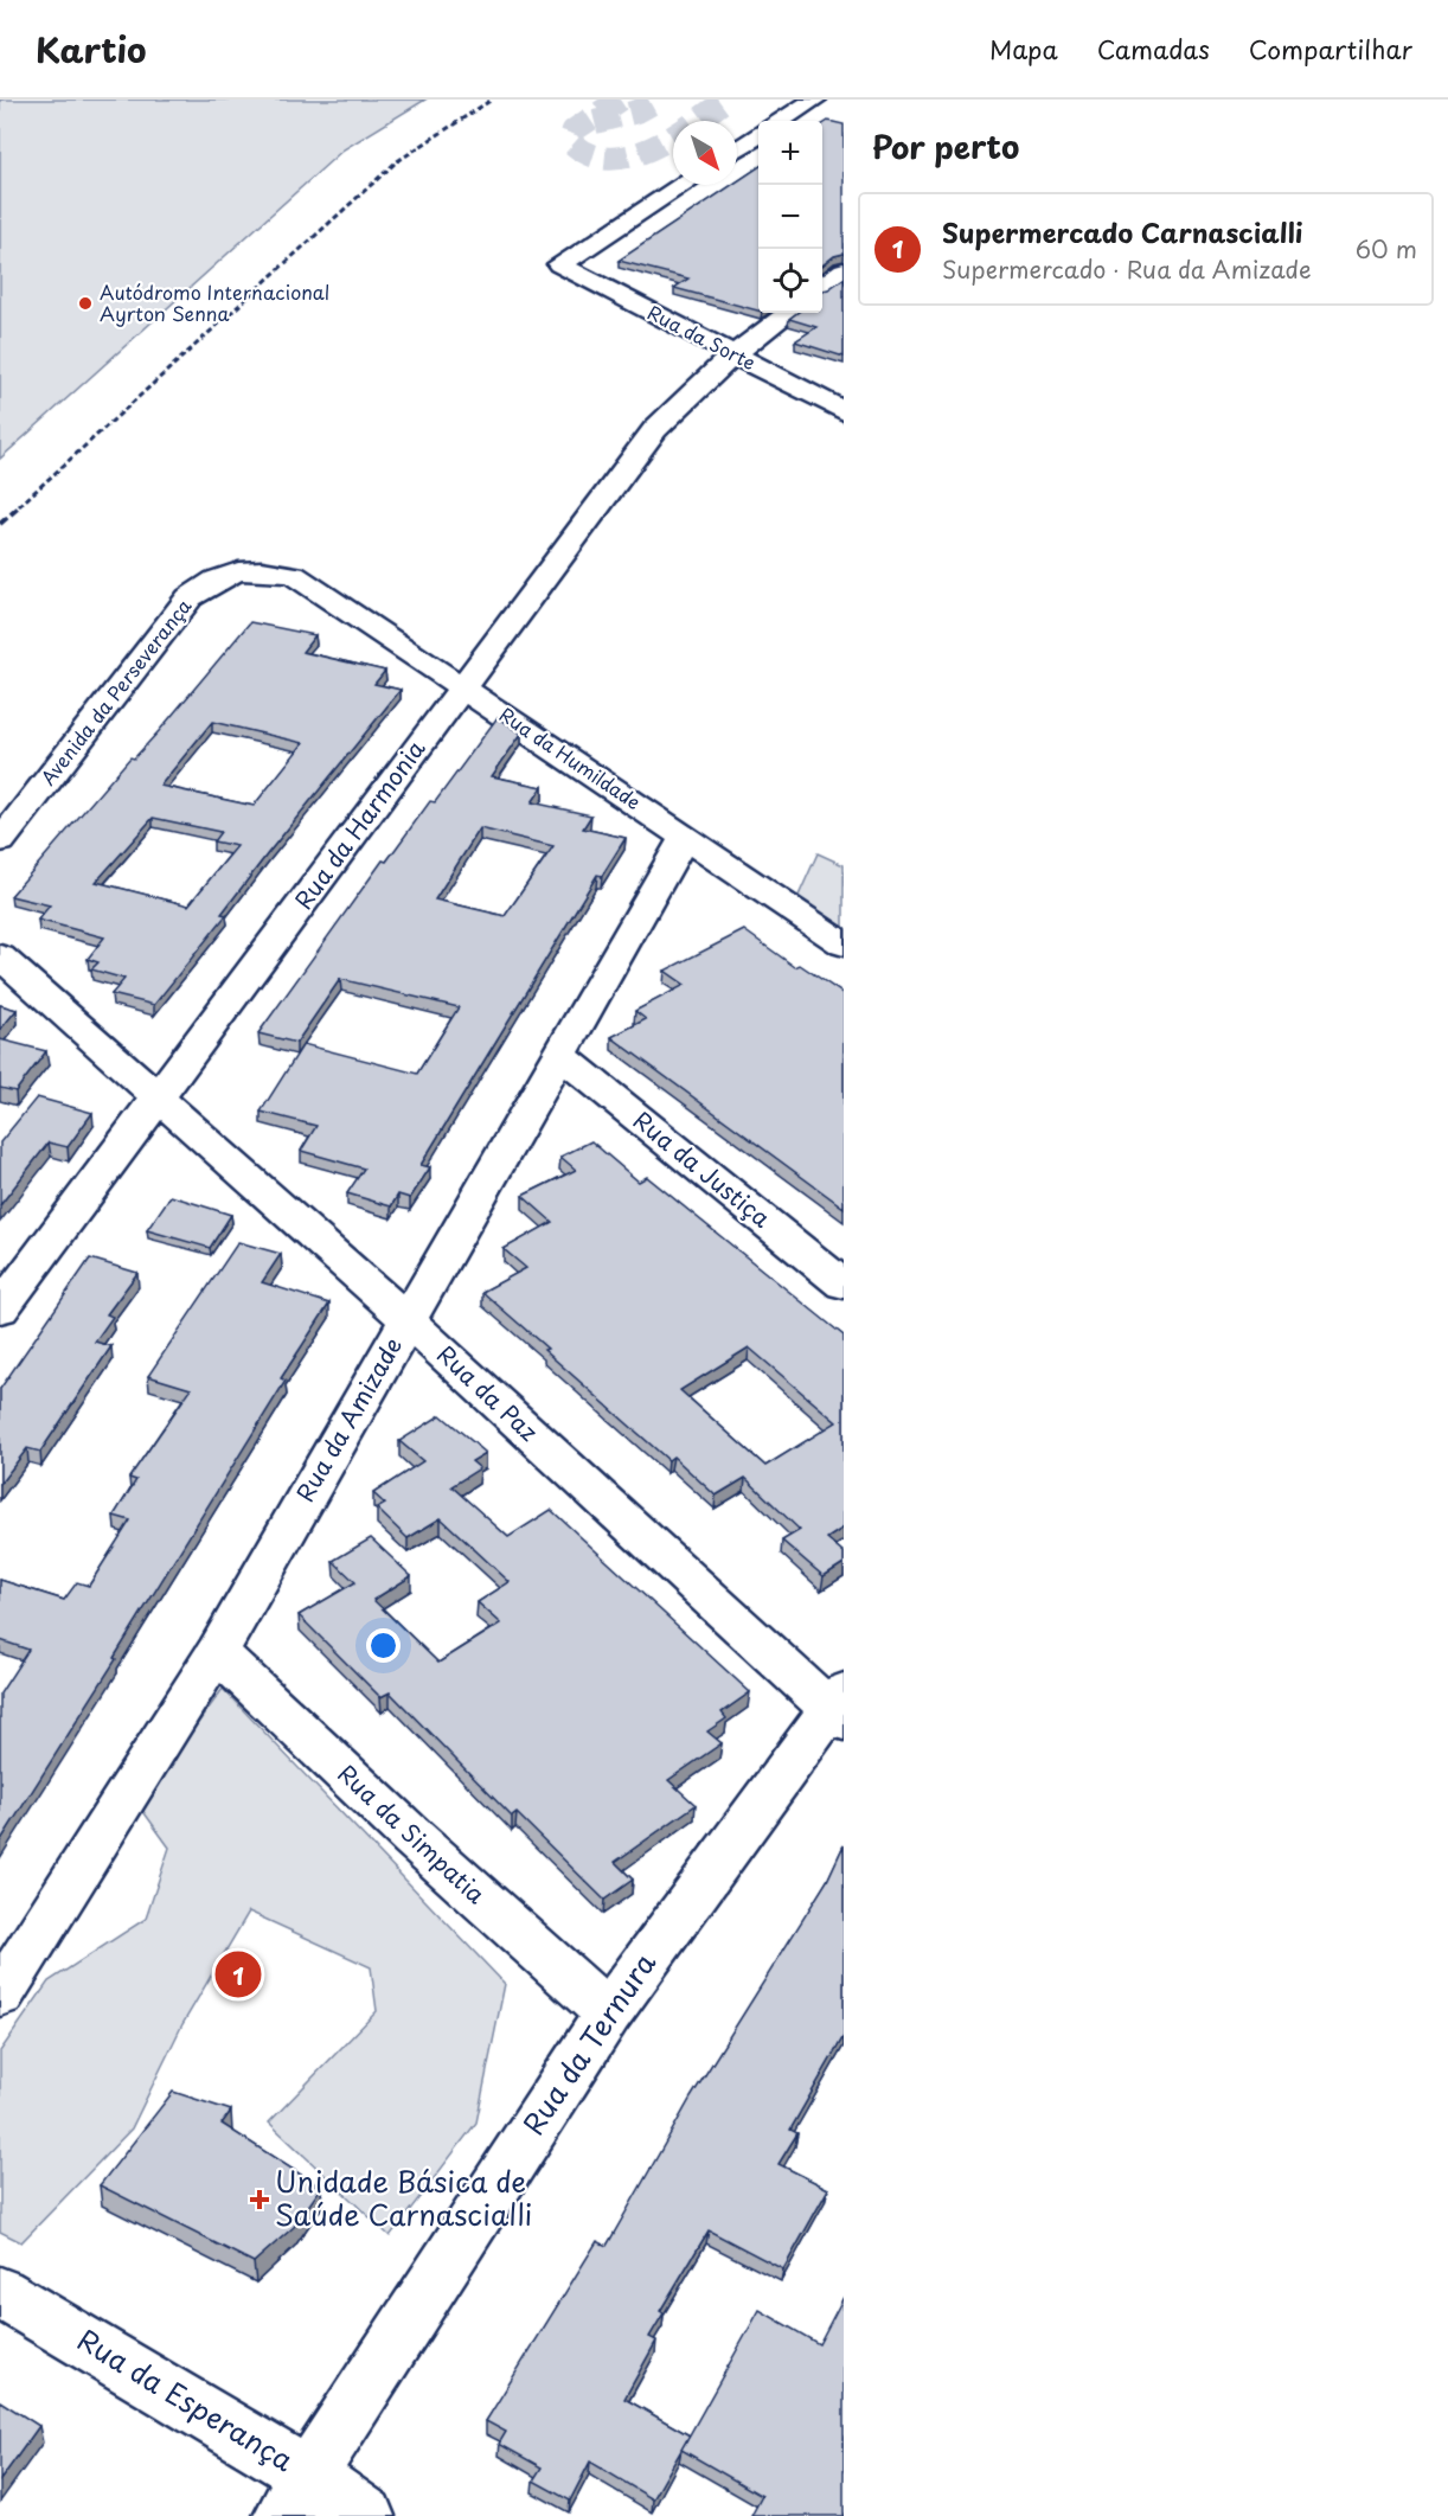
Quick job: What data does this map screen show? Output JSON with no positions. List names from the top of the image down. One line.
{"streets":{"street":["Rua da Sorte","Avenida da Perseverança","Rua da Humildade","Rua da Harmonia","Rua da Justiça","Rua da Paz","Rua da Amizade","Rua da Simpatia","Rua da Ternura","Rua da Esperança"]},"crossings":[["Rua da Sorte","Rua da Harmonia"],["Avenida da Perseverança","Rua da Humildade"],["Rua da Humildade","Rua da Harmonia"],["Rua da Humildade","Rua da Amizade"],["Rua da Harmonia","Rua da Paz"],["Rua da Justiça","Rua da Amizade"],["Rua da Paz","Rua da Amizade"],["Rua da Paz","Rua da Ternura"],["Rua da Amizade","Rua da Simpatia"],["Rua da Simpatia","Rua da Ternura"],["Rua da Ternura","Rua da Esperança"]],"places":{"other":["Autódromo Internacional Ayrton Senna"],"health":["Unidade Básica de Saúde Carnascialli"]},"north":"bottom right","page":{"header":"Kartio","nav":["Mapa","Camadas","Compartilhar"],"heading":"Por perto","map_buttons":["+","−"],"list":[{"mark":"1","name":"Supermercado Carnascialli","note":"Supermercado · Rua da Amizade","value":"60 m"}],"pins":"1"}}
